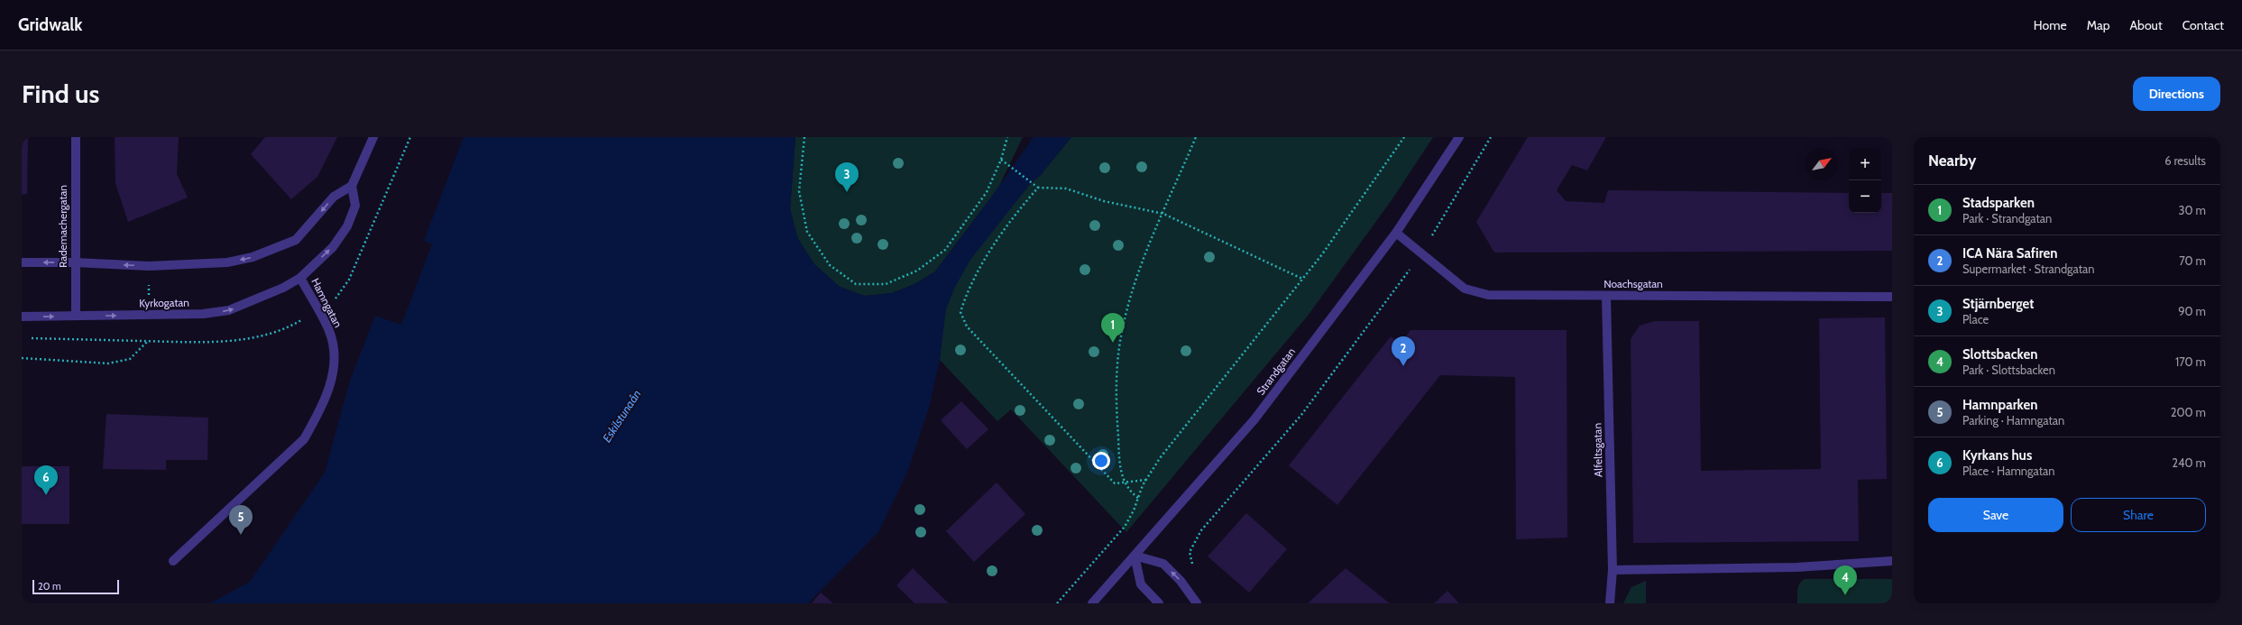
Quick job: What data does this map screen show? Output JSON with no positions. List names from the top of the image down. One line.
{"streets":{"street":["Rademachergatan","Noachsgatan","Kyrkogatan","Hamngatan","Strandgatan","Alfeltsgatan"]},"crossings":[["Rademachergatan","Kyrkogatan"],["Noachsgatan","Strandgatan"],["Noachsgatan","Alfeltsgatan"],["Kyrkogatan","Hamngatan"]],"water":["Eskilstunaån"],"scale_bar":"20 m","north":"top right","page":{"header":"Gridwalk","nav":["Home","Map","About","Contact"],"buttons":["Directions",["Save","Share"]],"title":"Find us","heading":["Nearby","6 results"],"map_buttons":["+","−"],"pins":["3","1","2","6","5","4"],"list":[{"mark":"1","name":"Stadsparken","note":"Park · Strandgatan","value":"30 m"},{"mark":"2","name":"ICA Nära Safiren","note":"Supermarket · Strandgatan","value":"70 m"},{"mark":"3","name":"Stjärnberget","note":"Place","value":"90 m"},{"mark":"4","name":"Slottsbacken","note":"Park · Slottsbacken","value":"170 m"},{"mark":"5","name":"Hamnparken","note":"Parking · Hamngatan","value":"200 m"},{"mark":"6","name":"Kyrkans hus","note":"Place · Hamngatan","value":"240 m"}],"scale":"20 m"}}
